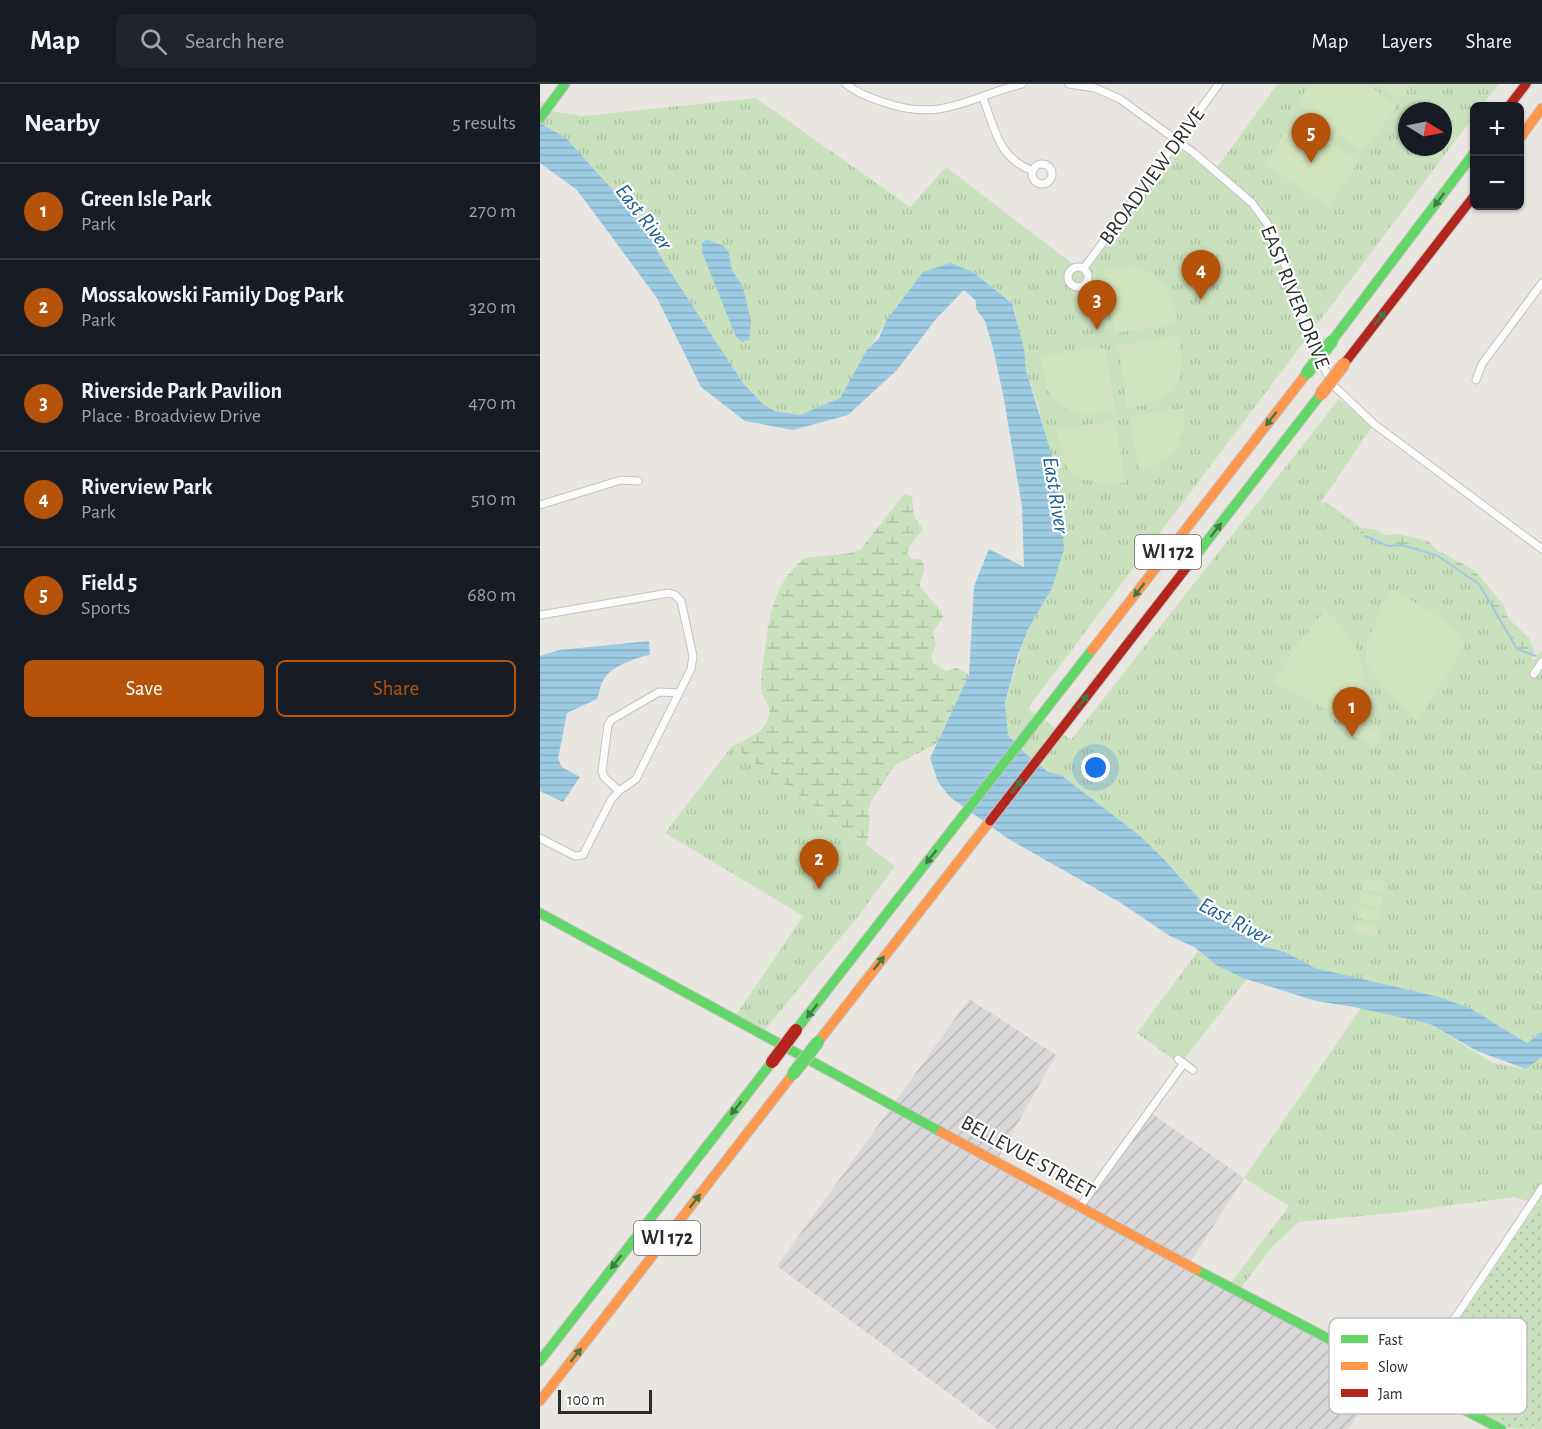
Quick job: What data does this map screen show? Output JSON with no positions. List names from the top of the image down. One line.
{"streets":{"main road":["WI 172","BELLEVUE STREET"],"street":["BROADVIEW DRIVE","EAST RIVER DRIVE"]},"crossings":[["BROADVIEW DRIVE","EAST RIVER DRIVE"]],"water":["East River"],"legend":["Fast","Slow","Jam"],"scale_bar":"100 m","north":"right","page":{"header":"Map","search":"Search here","nav":["Map","Layers","Share"],"heading":["Nearby","5 results"],"map_buttons":["+","−"],"pins":["5","4","3","1","2"],"list":[{"mark":"1","name":"Green Isle Park","note":"Park","value":"270 m"},{"mark":"2","name":"Mossakowski Family Dog Park","note":"Park","value":"320 m"},{"mark":"3","name":"Riverside Park Pavilion","note":"Place · Broadview Drive","value":"470 m"},{"mark":"4","name":"Riverview Park","note":"Park","value":"510 m"},{"mark":"5","name":"Field 5","note":"Sports","value":"680 m"}],"buttons":["Save","Share"],"scale":"100 m"}}
